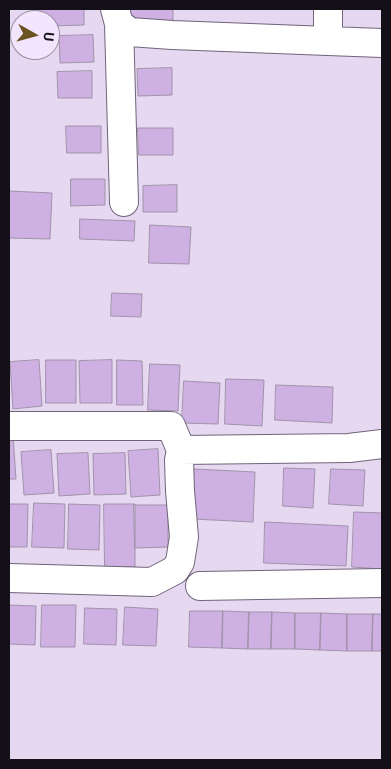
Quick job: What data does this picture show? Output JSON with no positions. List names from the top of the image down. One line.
{"north":"right"}
